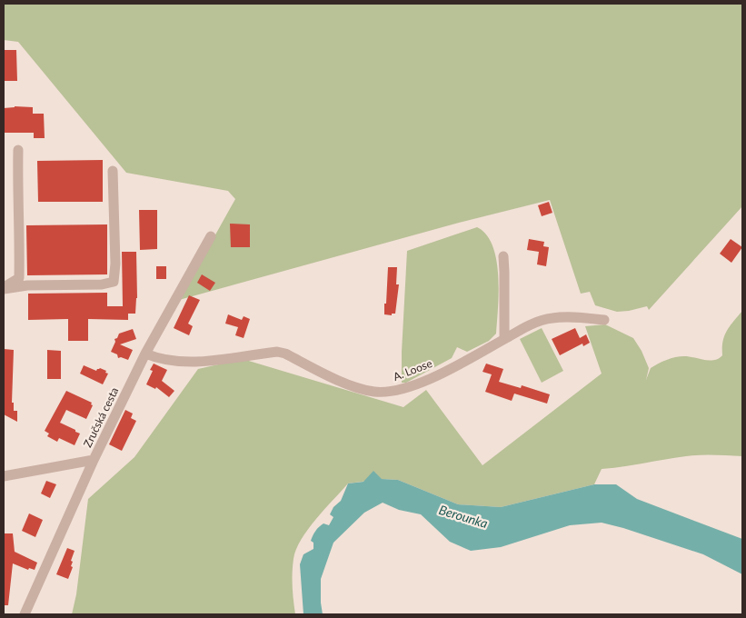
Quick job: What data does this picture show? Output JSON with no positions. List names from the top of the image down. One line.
{"streets":{"street":["A. Loose","Zručská cesta"]},"crossings":[["A. Loose","Zručská cesta"]],"water":["Berounka"]}
